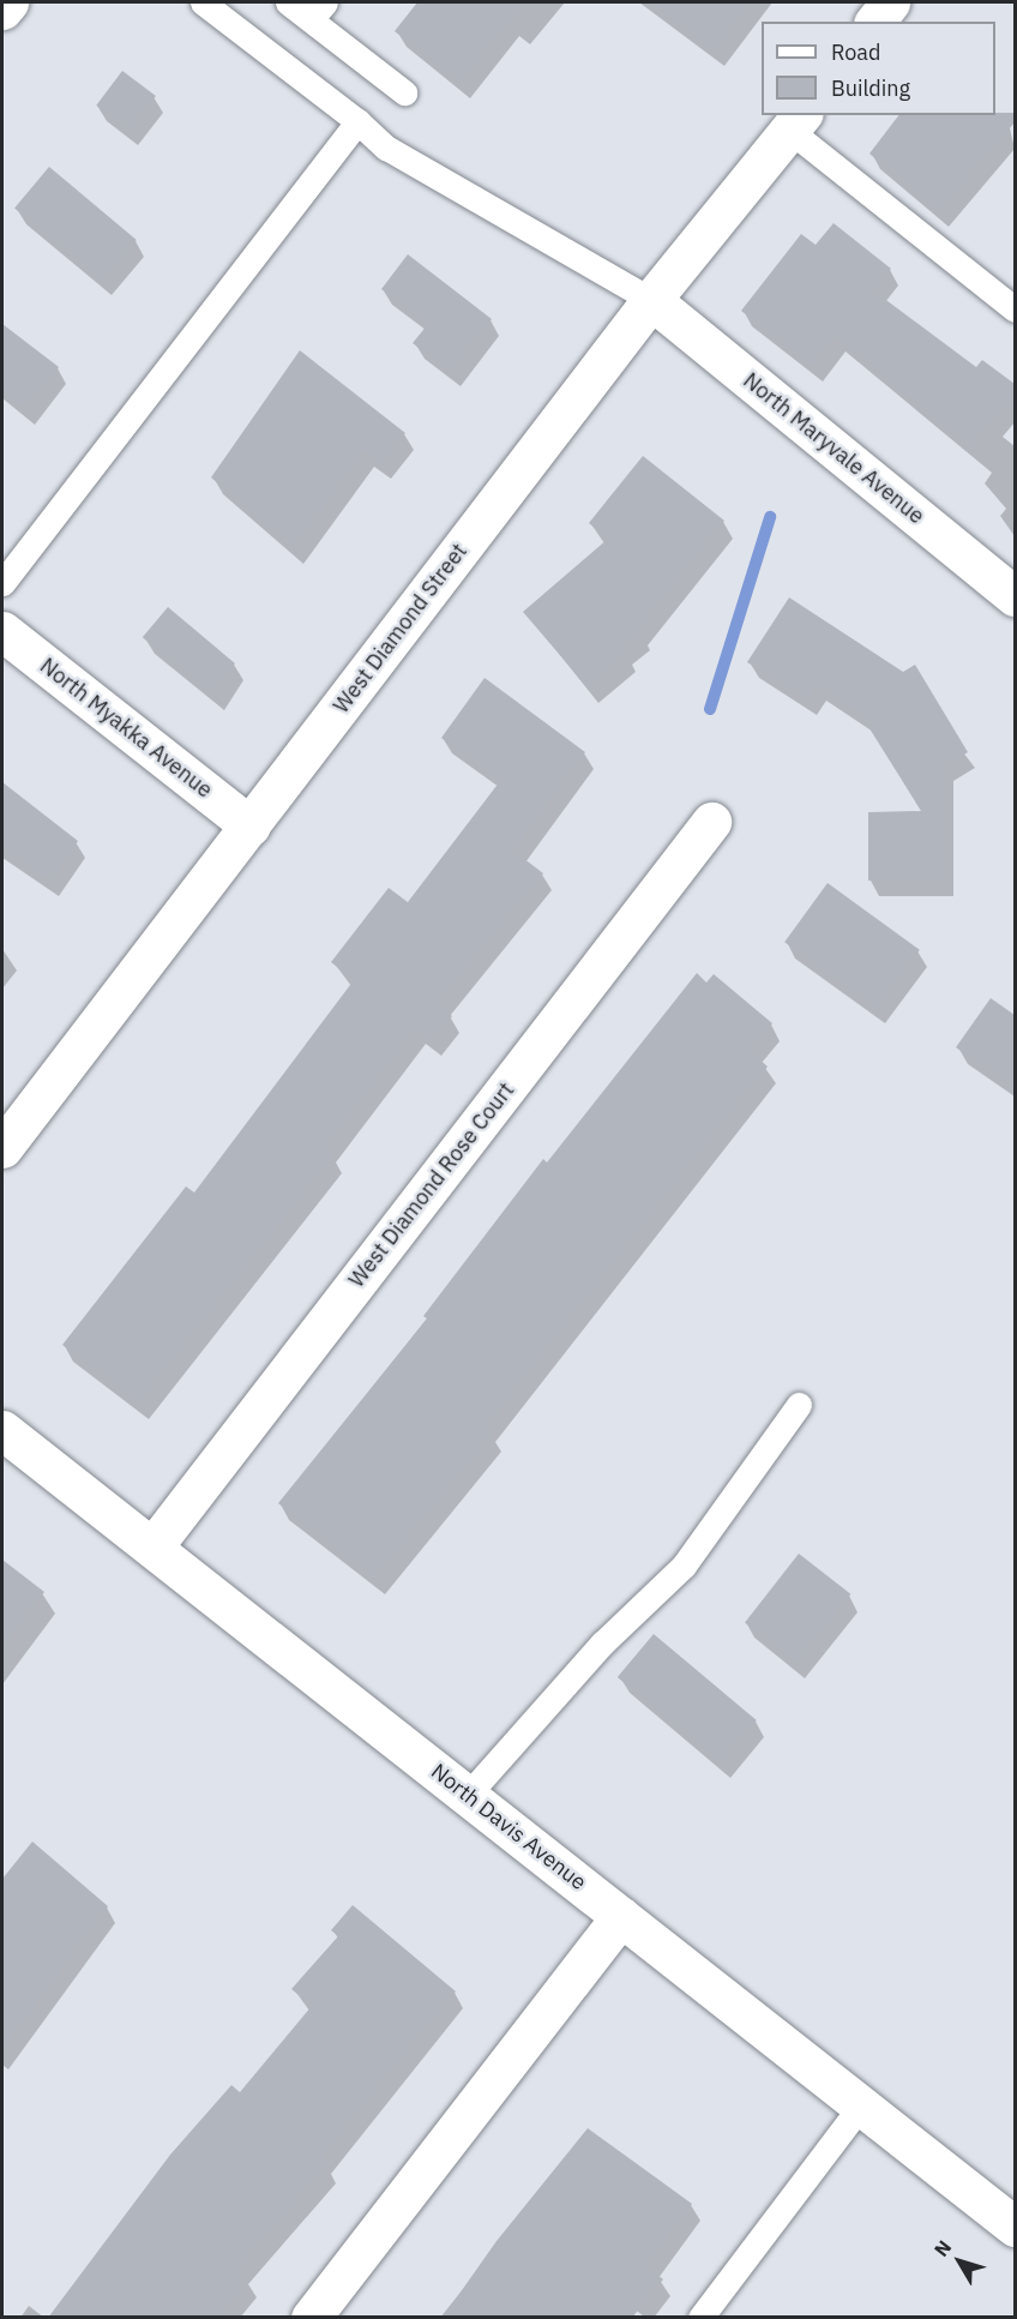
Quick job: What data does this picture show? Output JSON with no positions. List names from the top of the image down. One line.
{"streets":{"street":["North Maryvale Avenue","West Diamond Street","North Myakka Avenue","West Diamond Rose Court","North Davis Avenue"]},"crossings":[["North Maryvale Avenue","West Diamond Street"],["West Diamond Street","North Myakka Avenue"],["West Diamond Rose Court","North Davis Avenue"]],"legend":["Road","Building"],"north":"top left"}
